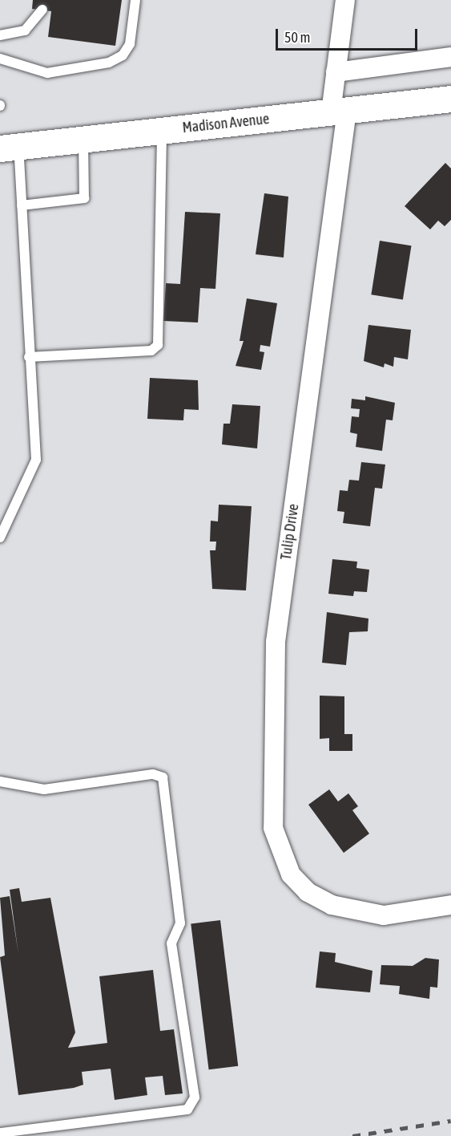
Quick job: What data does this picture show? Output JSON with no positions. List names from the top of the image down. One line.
{"streets":{"main road":["Madison Avenue"],"street":["Tulip Drive"]},"crossings":[["Madison Avenue","Tulip Drive"]],"scale_bar":"50 m"}
